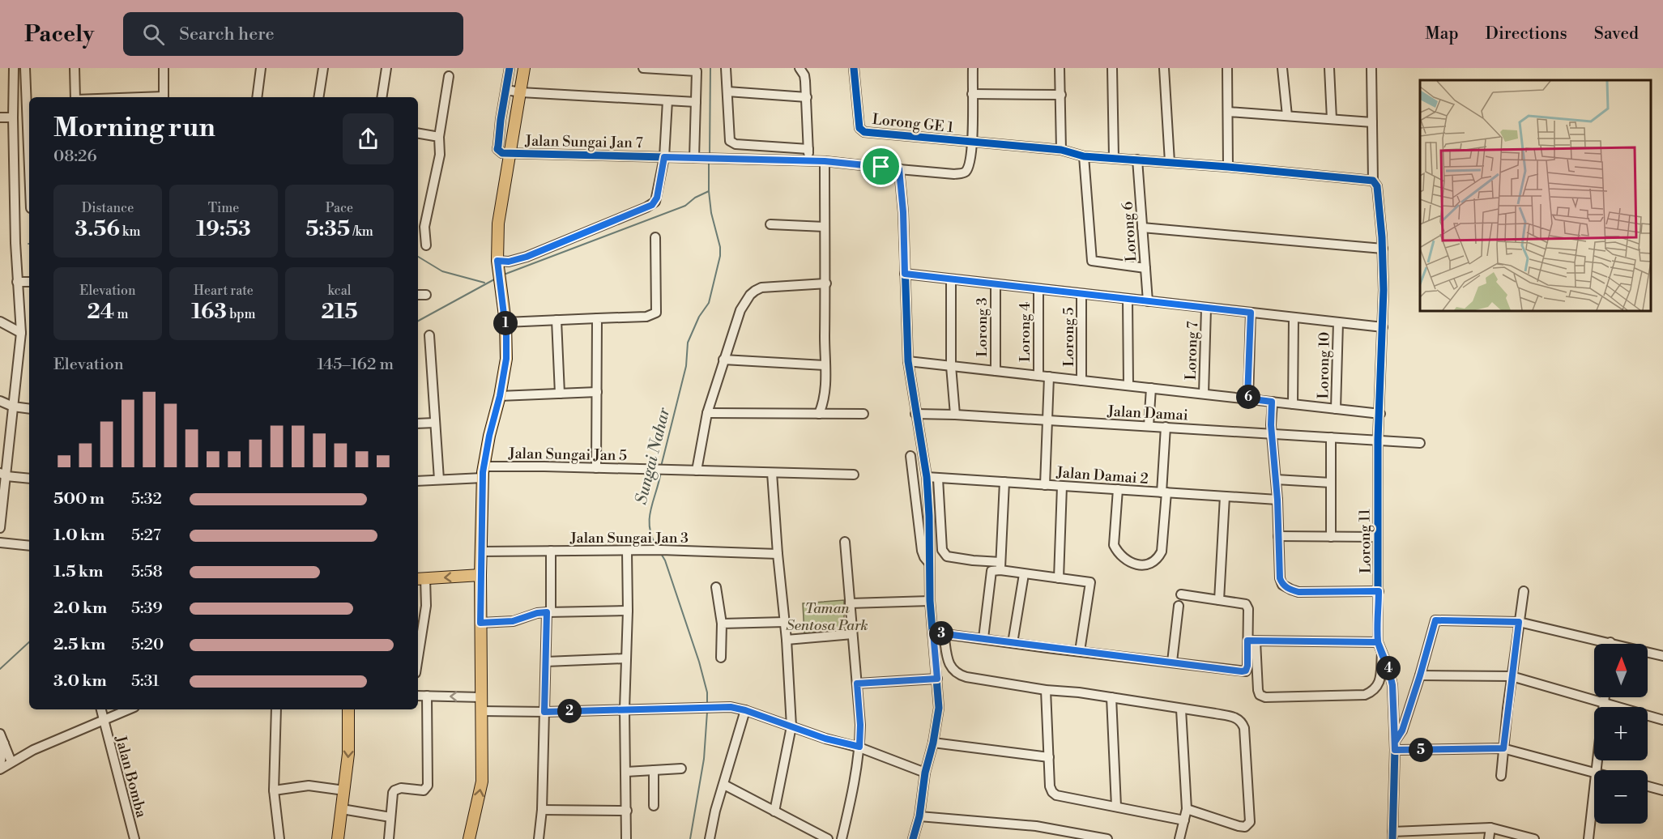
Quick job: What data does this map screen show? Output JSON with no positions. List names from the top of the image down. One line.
{"streets":{"street":["Lorong GE 1","Jalan Sungai Jan 7","Lorong 6","Lorong 3","Lorong 4","Lorong 5","Lorong 7","Lorong 10","Jalan Damai","Jalan Sungai Jan 5","Jalan Damai 2","Jalan Sungai Jan 3","Lorong 11","Jalan Bomba"]},"crossings":[["Lorong GE 1","Jalan Sungai Jan 7"],["Jalan Damai","Lorong 11"]],"water":["Sungai Nahar"],"parks":["Taman Sentosa Park"],"north":"top","page":{"header":"Pacely","search":"Search here","nav":["Map","Directions","Saved"],"heading":["Morning run","08:26"],"stats":[["Distance","3.56 km"],["Time","19:53"],["Pace","5:35 /km"],["Elevation","24 m"],["Heart rate","163 bpm"],["kcal","215"]],"pins":["1","6","3","4","2","5"],"chart":["Elevation","145–162 m"],"list":[{"name":"500 m","note":"5:32"},{"name":"1.0 km","note":"5:27"},{"name":"1.5 km","note":"5:58"},{"name":"2.0 km","note":"5:39"},{"name":"2.5 km","note":"5:20"},{"name":"3.0 km","note":"5:31"}],"map_buttons":["+","−"]}}
